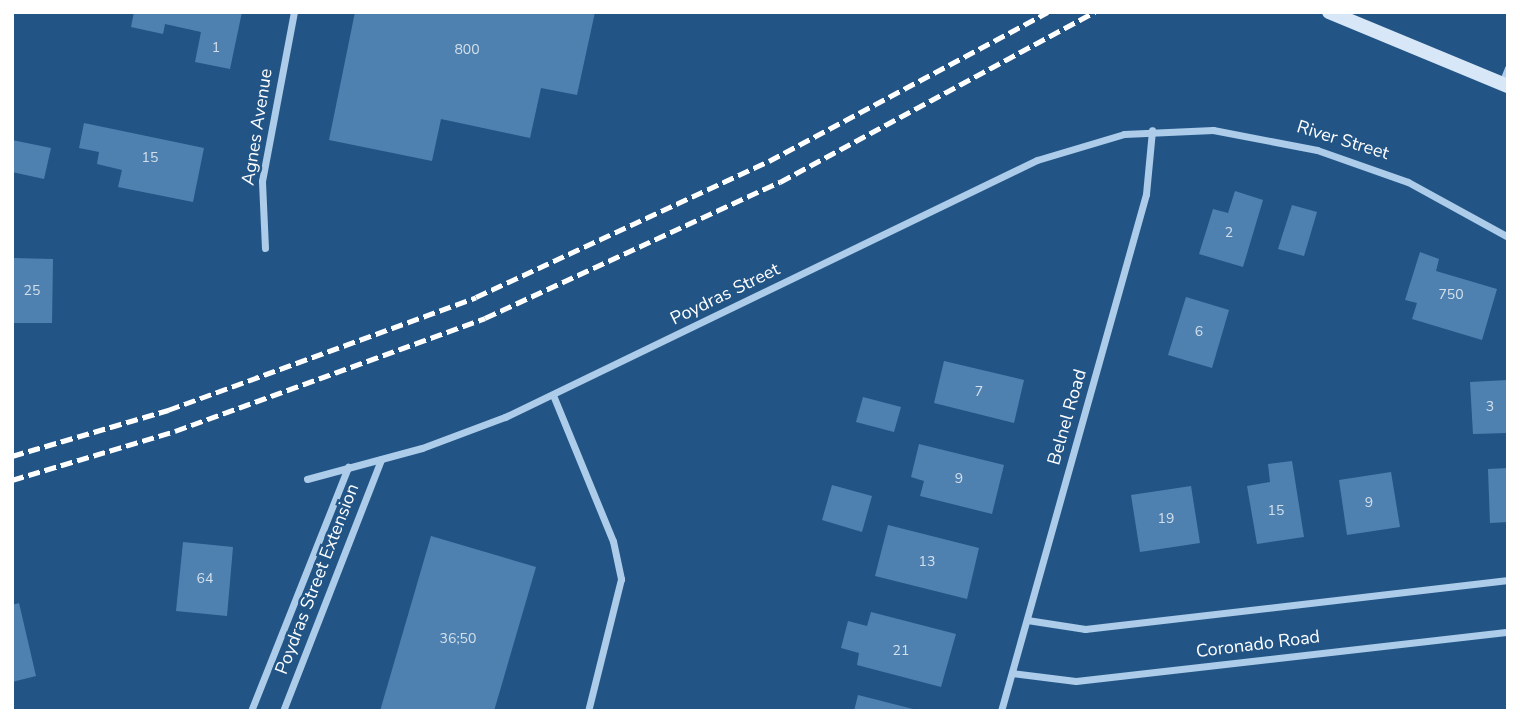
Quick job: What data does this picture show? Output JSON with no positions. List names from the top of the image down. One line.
{"streets":{"street":["Agnes Avenue","River Street","Poydras Street","Belnel Road","Poydras Street Extension","Coronado Road"]},"crossings":[["River Street","Poydras Street"],["River Street","Belnel Road"],["Poydras Street","Belnel Road"],["Poydras Street","Poydras Street Extension"],["Belnel Road","Coronado Road"]],"house_numbers":["1","800","15","2","25","750","6","7","3","9","9","15","19","13","64","36;50","21"]}
